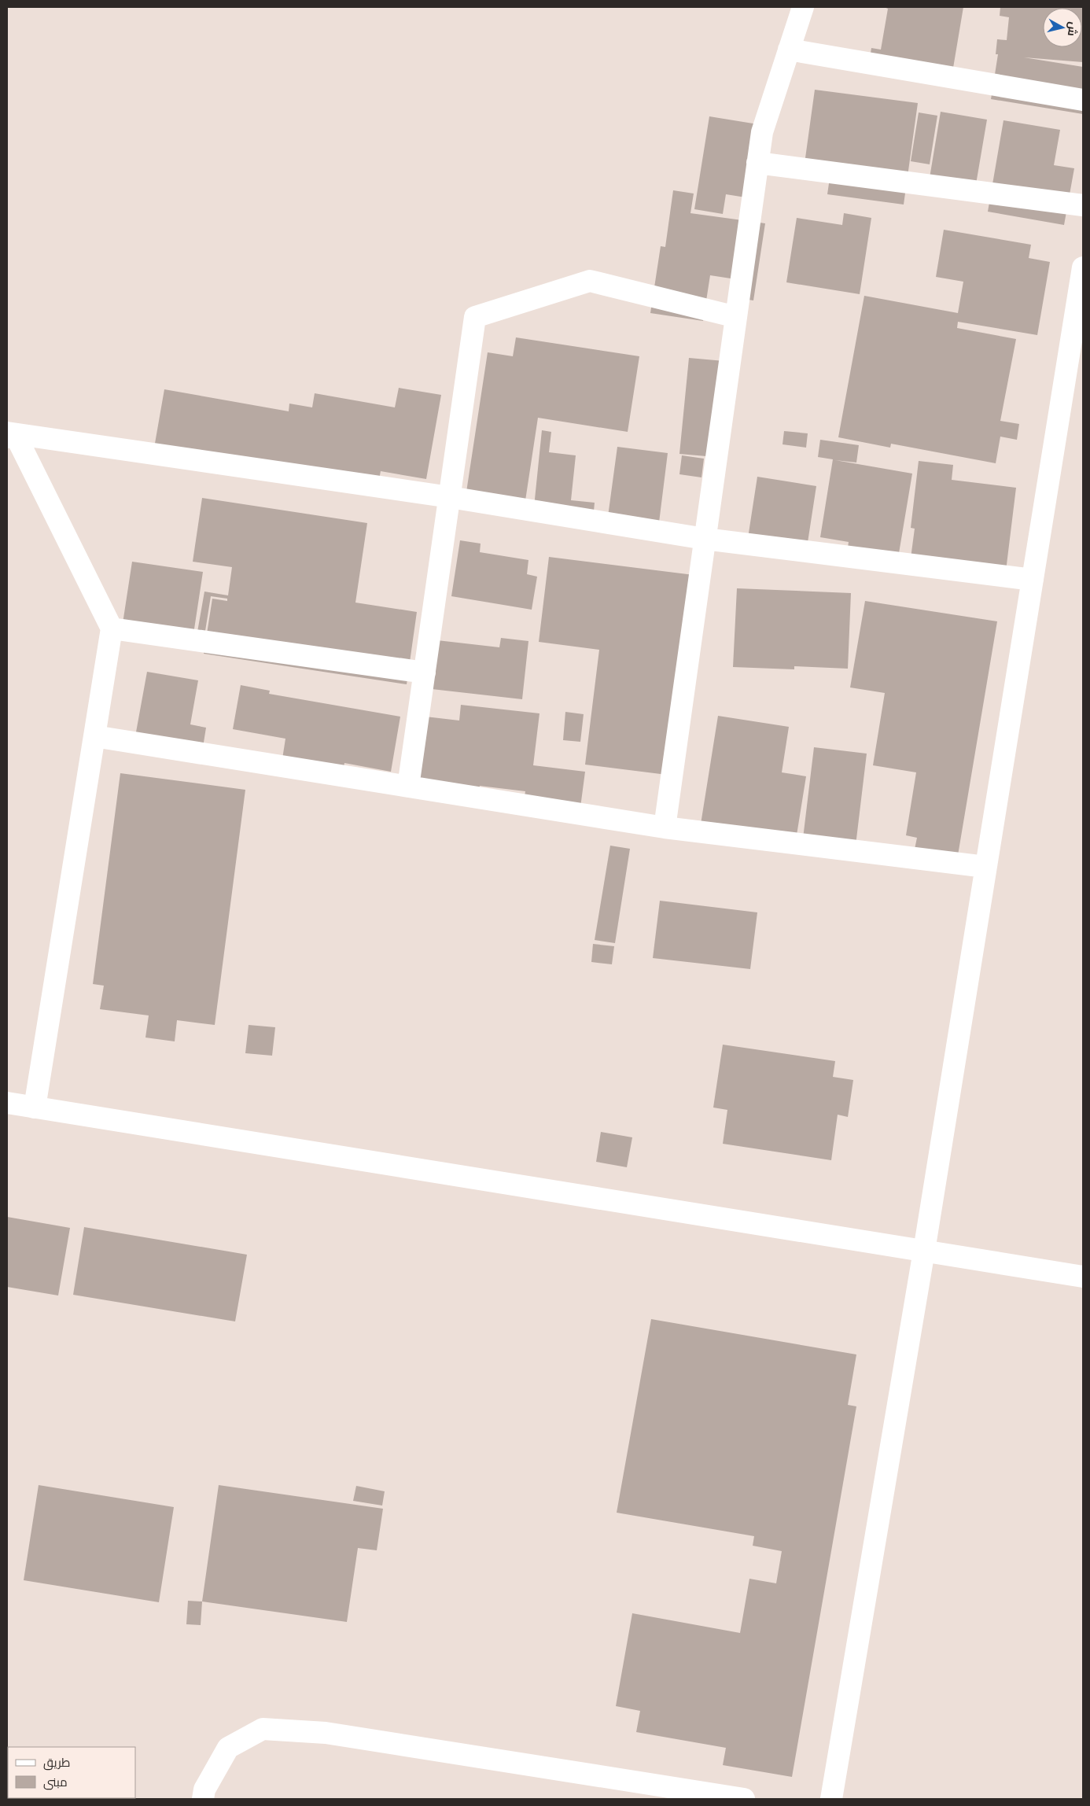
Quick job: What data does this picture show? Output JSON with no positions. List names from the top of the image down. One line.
{"legend":["طريق","مبنى"],"north":"right"}
